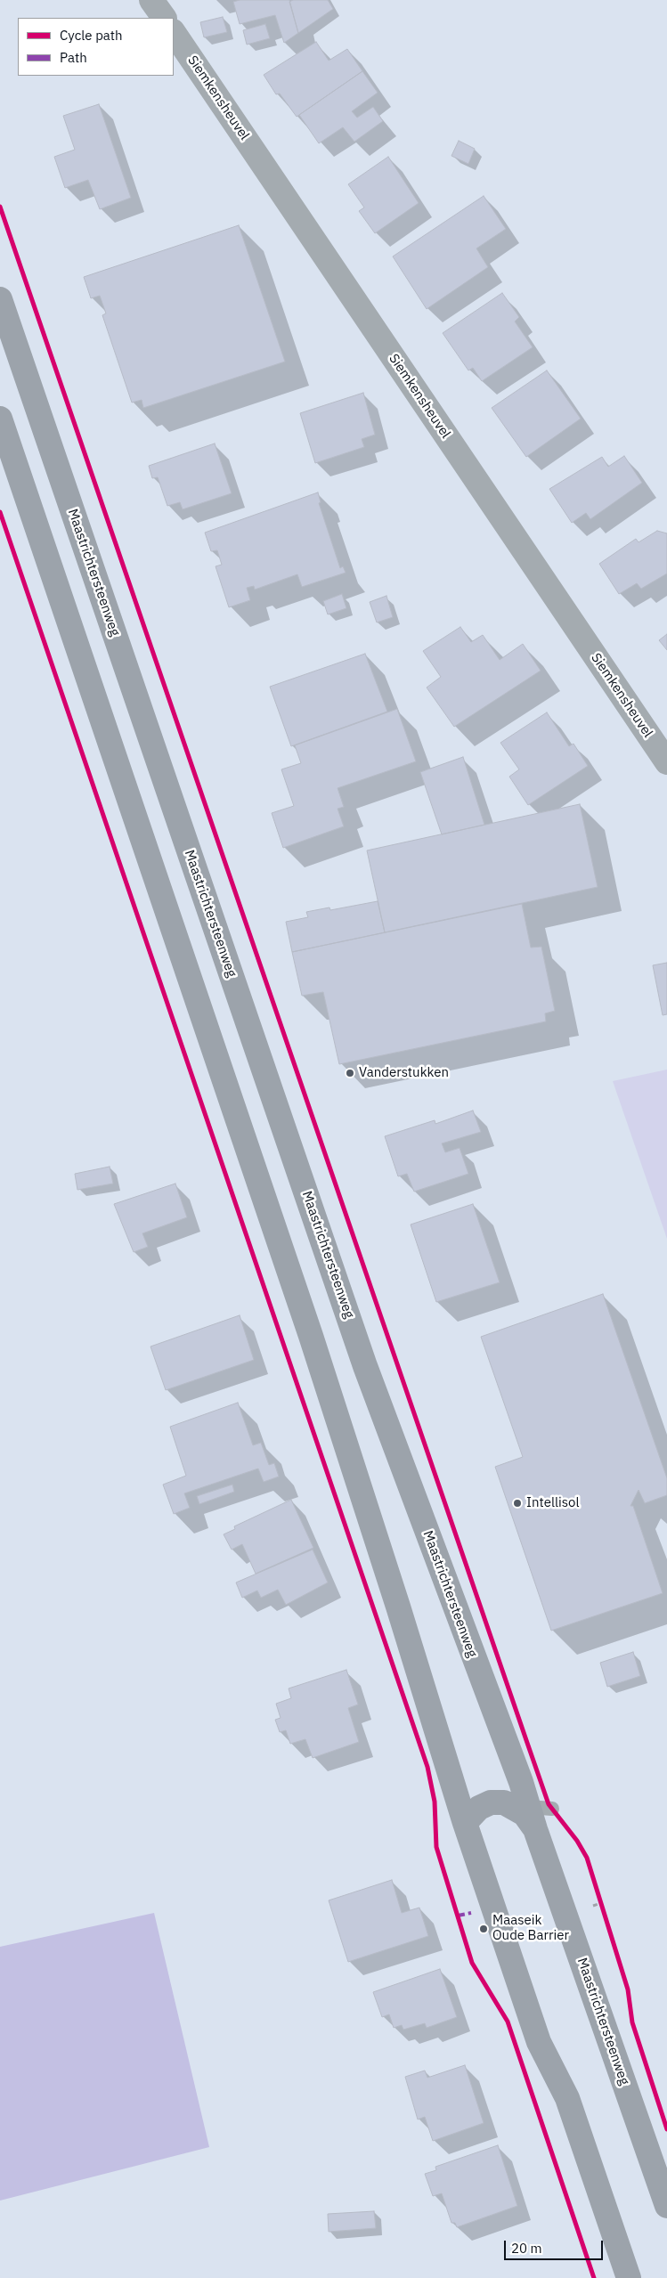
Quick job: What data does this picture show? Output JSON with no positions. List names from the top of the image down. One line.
{"streets":{"main road":["Maastrichtersteenweg"],"street":["Siemkensheuvel"]},"places":["Vanderstukken","Intellisol","Maaseik Oude Barrier"],"legend":["Cycle path","Path"],"scale_bar":"20 m"}
